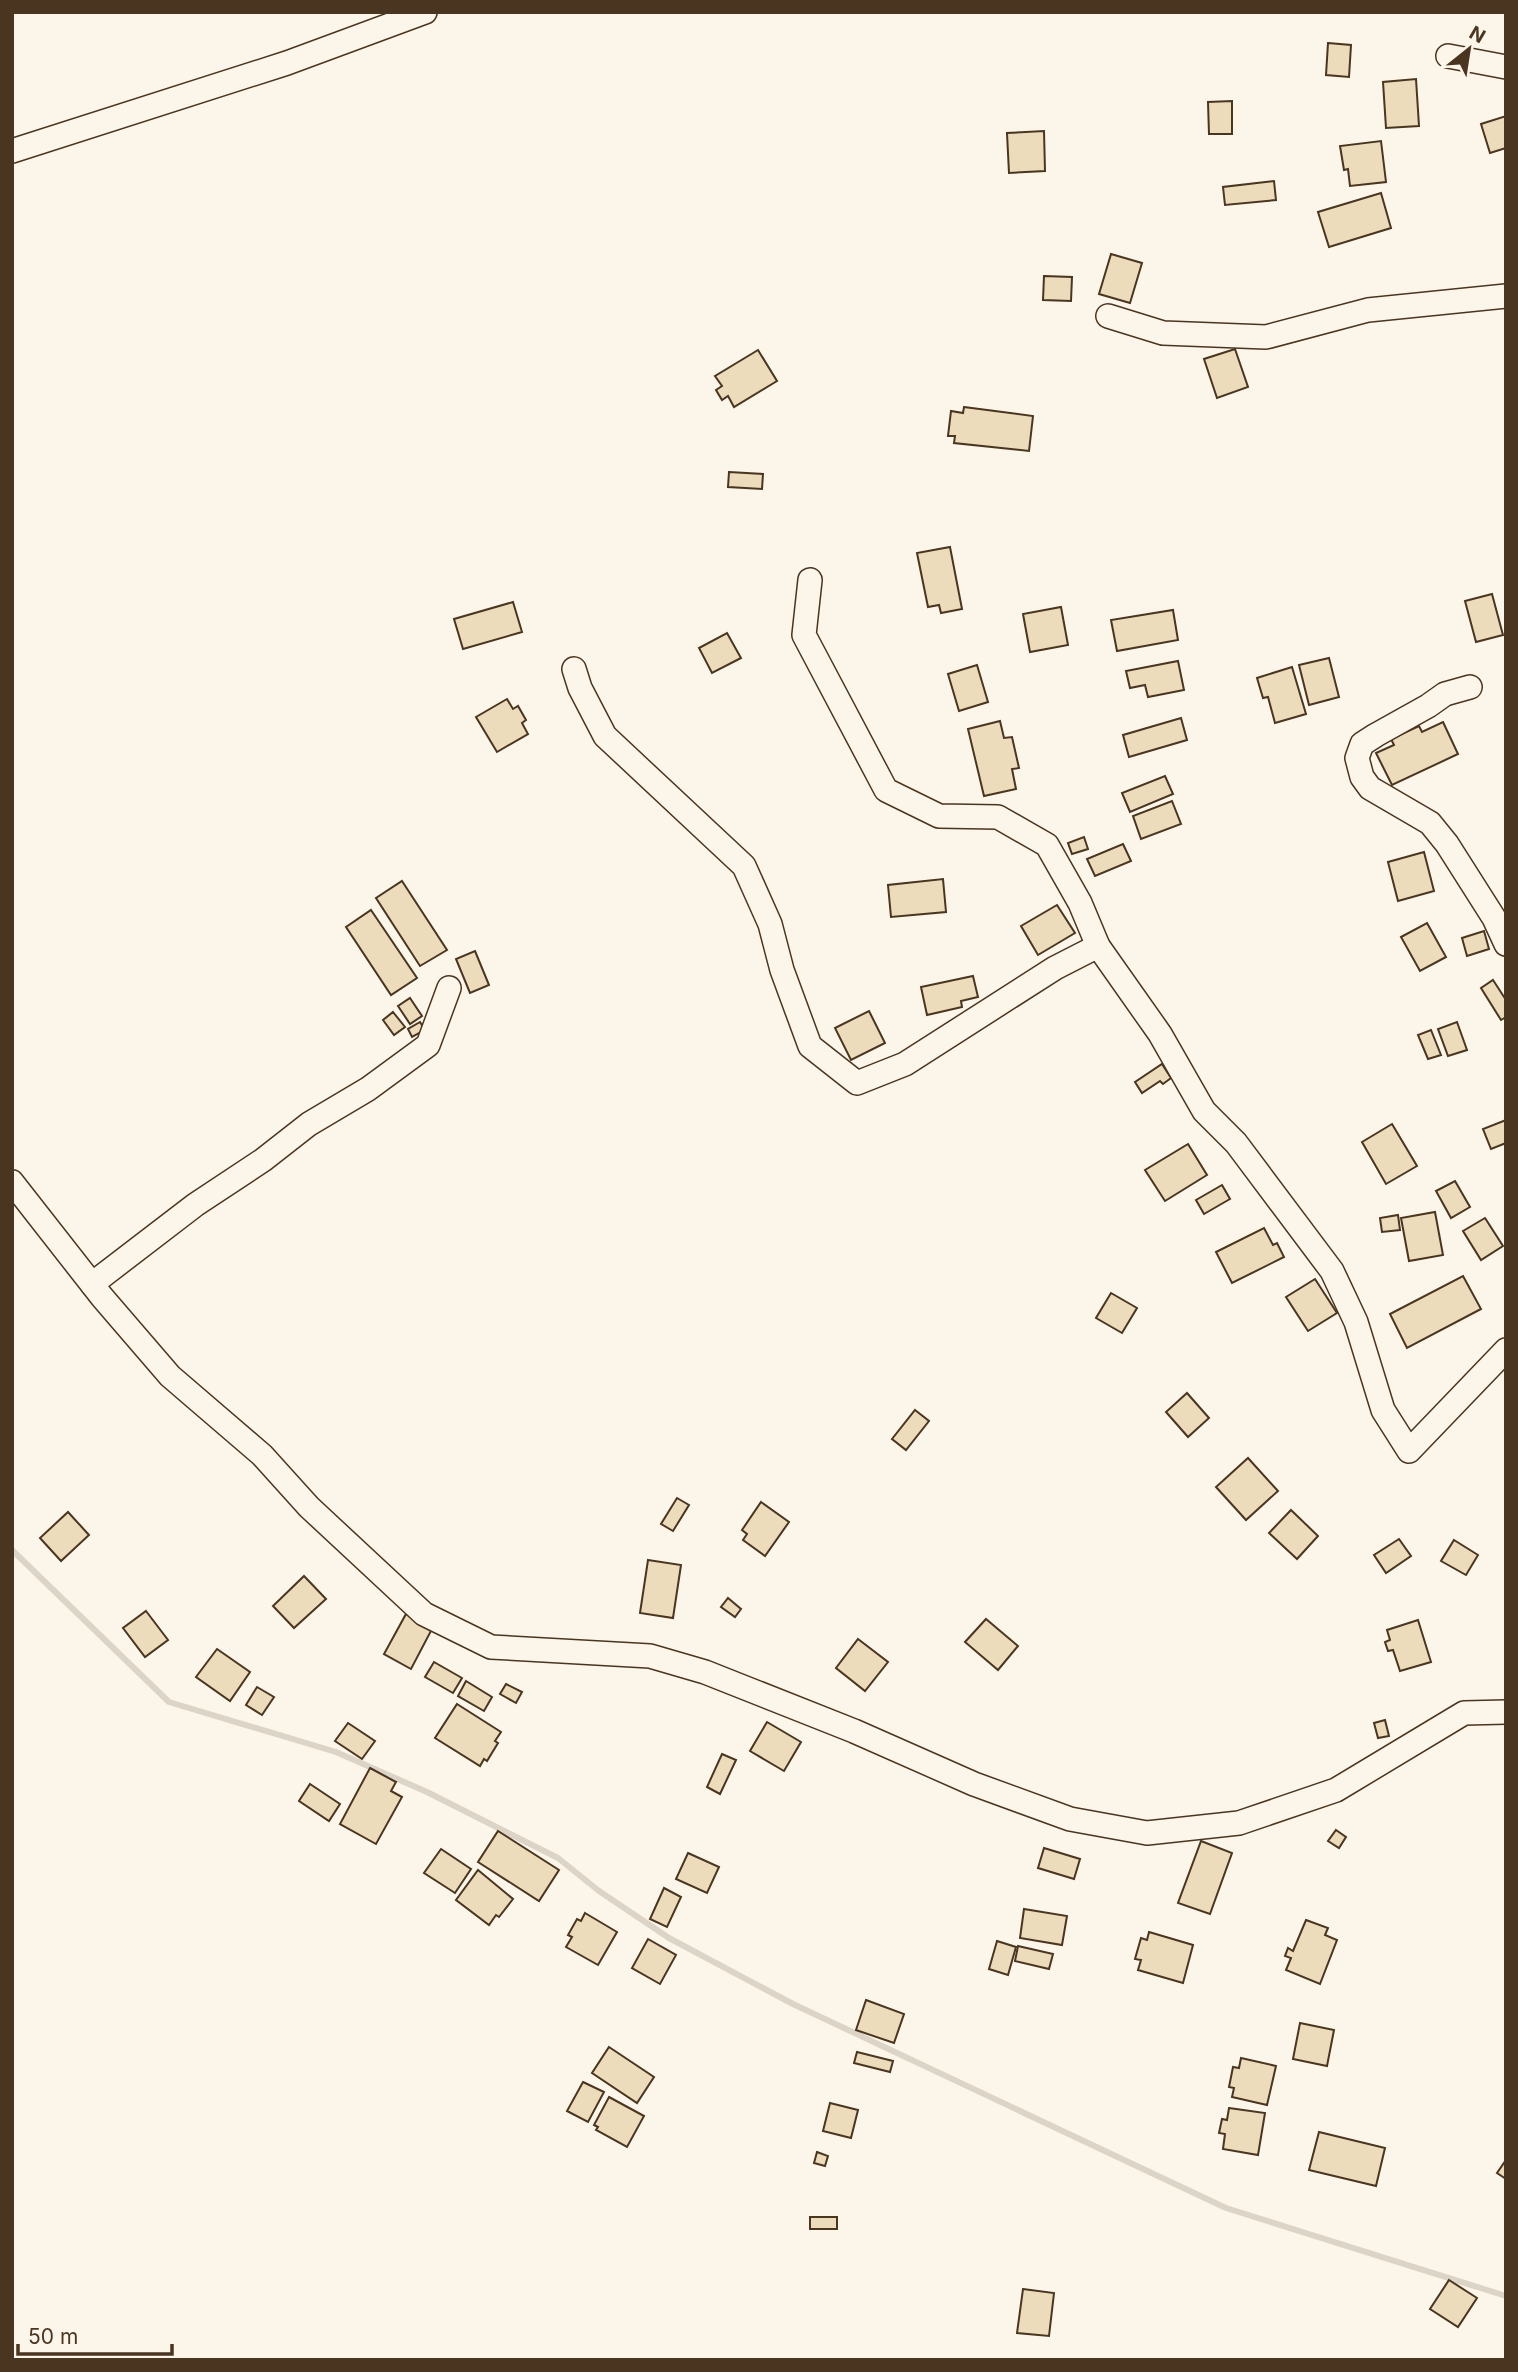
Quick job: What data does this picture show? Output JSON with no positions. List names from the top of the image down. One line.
{"scale_bar":"50 m","north":"top right"}
